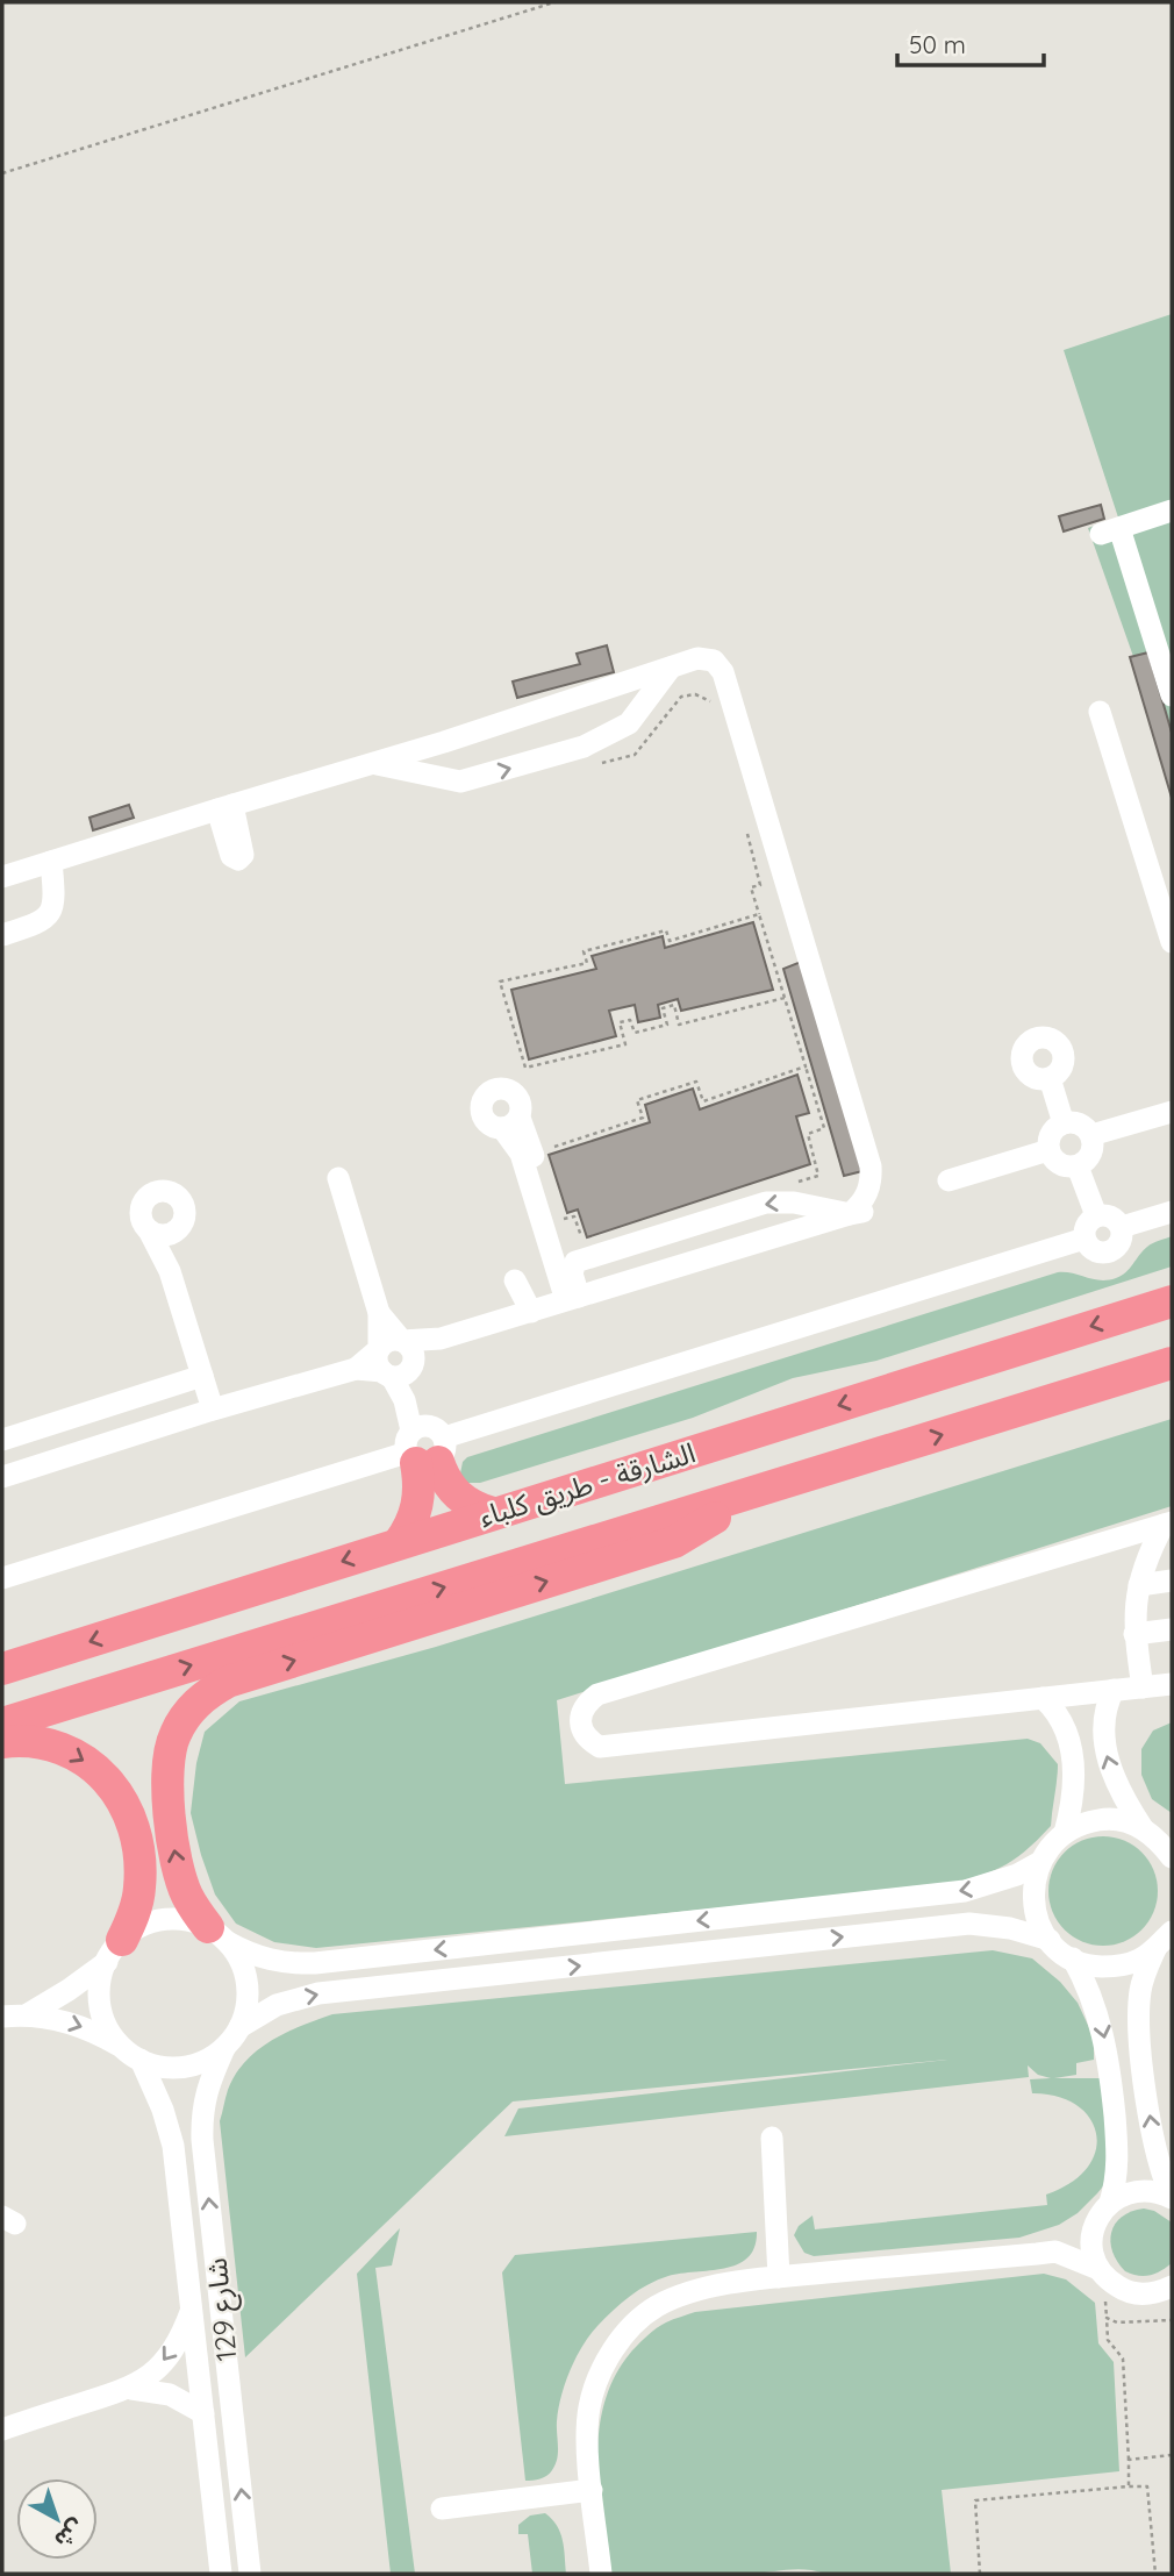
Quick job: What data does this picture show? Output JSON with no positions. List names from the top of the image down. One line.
{"streets":{"highway":["الشارقة - طريق كلباء"],"street":["شارع 129"]},"scale_bar":"50 m","north":"bottom right"}
